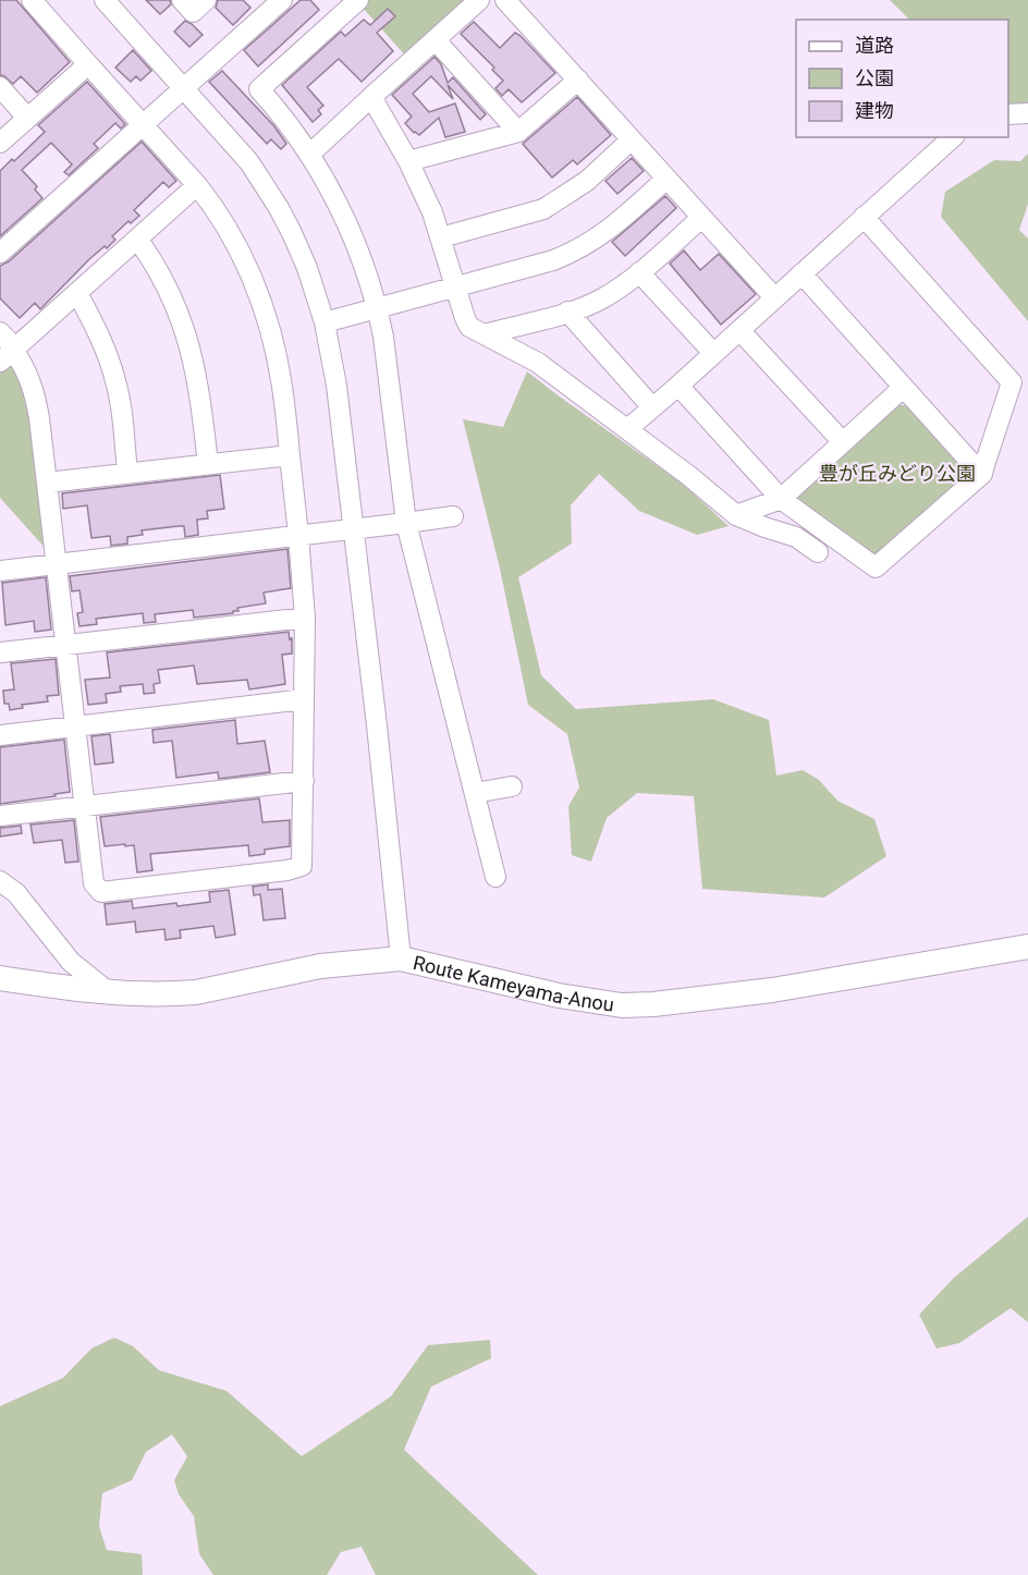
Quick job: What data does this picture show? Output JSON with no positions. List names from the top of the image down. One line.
{"streets":{"main road":["Route Kameyama-Anou"]},"parks":["豊が丘みどり公園"],"legend":["道路","公園","建物"]}
